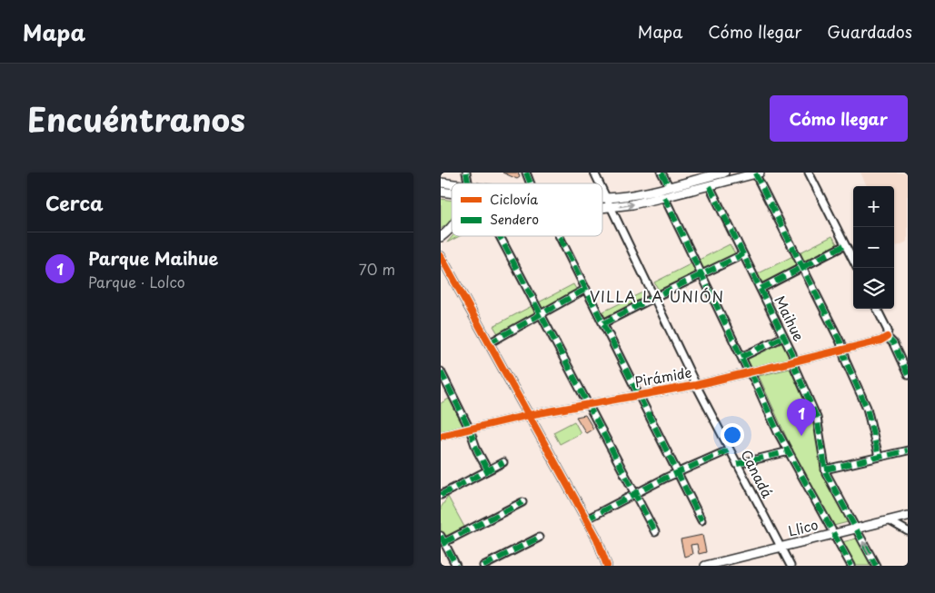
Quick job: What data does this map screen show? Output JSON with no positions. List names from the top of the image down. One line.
{"streets":{"street":["Maihue","Pirámide","Canadá","Llico"]},"crossings":[["Maihue","Pirámide"],["Maihue","Llico"],["Pirámide","Canadá"],["Canadá","Llico"]],"districts":["VILLA LA UNIÓN"],"legend":["Ciclovía","Sendero"],"page":{"header":"Mapa","nav":["Mapa","Cómo llegar","Guardados"],"title":"Encuéntranos","buttons":"Cómo llegar","heading":"Cerca","map_buttons":["+","−"],"list":[{"mark":"1","name":"Parque Maihue","note":"Parque · Lolco","value":"70 m"}],"pins":"1"}}
